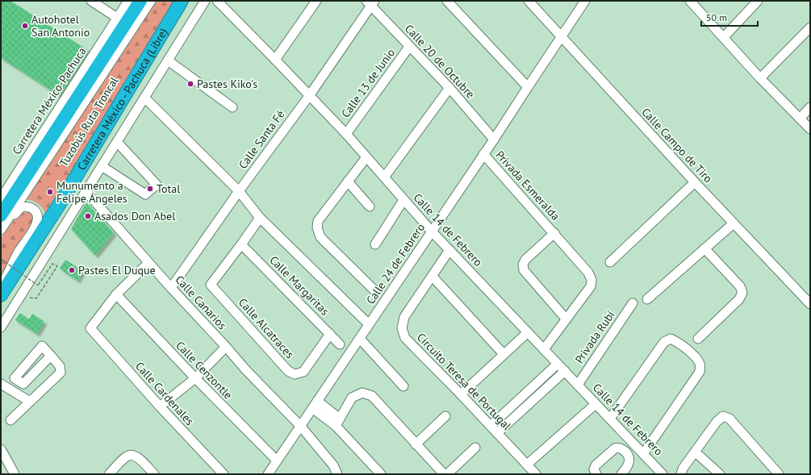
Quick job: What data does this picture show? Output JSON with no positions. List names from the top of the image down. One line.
{"streets":{"highway":["Carretera México - Pachuca (Libre)"],"street":["Calle 20 de Octubre","Calle 13 de Junio","Carretera México-Pachuca","Tuzobús Ruta Troncal","Calle Santa Fé","Calle Campo de Tiro","Privada Esmeralda","Calle 14 de Febrero","Calle 24 de Febrero","Calle Margaritas","Calle Canarios","Calle Alcatraces","Privada Rubí","Calle Cenzontle","Circuito Teresa de Portugal","Calle Cardenales"]},"crossings":[["Calle 20 de Octubre","Calle 13 de Junio"],["Calle 20 de Octubre","Calle Santa Fé"],["Calle 20 de Octubre","Calle 24 de Febrero"],["Calle 13 de Junio","Calle 14 de Febrero"],["Calle Santa Fé","Calle 14 de Febrero"],["Calle Santa Fé","Calle Canarios"],["Calle Campo de Tiro","Calle 24 de Febrero"],["Privada Esmeralda","Calle 14 de Febrero"],["Privada Esmeralda","Calle 24 de Febrero"],["Calle 14 de Febrero","Calle 24 de Febrero"],["Calle 14 de Febrero","Privada Rubí"],["Calle 14 de Febrero","Circuito Teresa de Portugal"],["Calle 24 de Febrero","Calle Canarios"],["Calle 24 de Febrero","Calle Cenzontle"],["Calle Margaritas","Calle Alcatraces"],["Calle Cenzontle","Calle Cardenales"]],"places":["Autohotel San Antonio","Pastes Kiko's","Total","Munumento a Felípe Ángeles","Asados Don Abel","Pastes El Duque"],"scale_bar":"50 m"}
